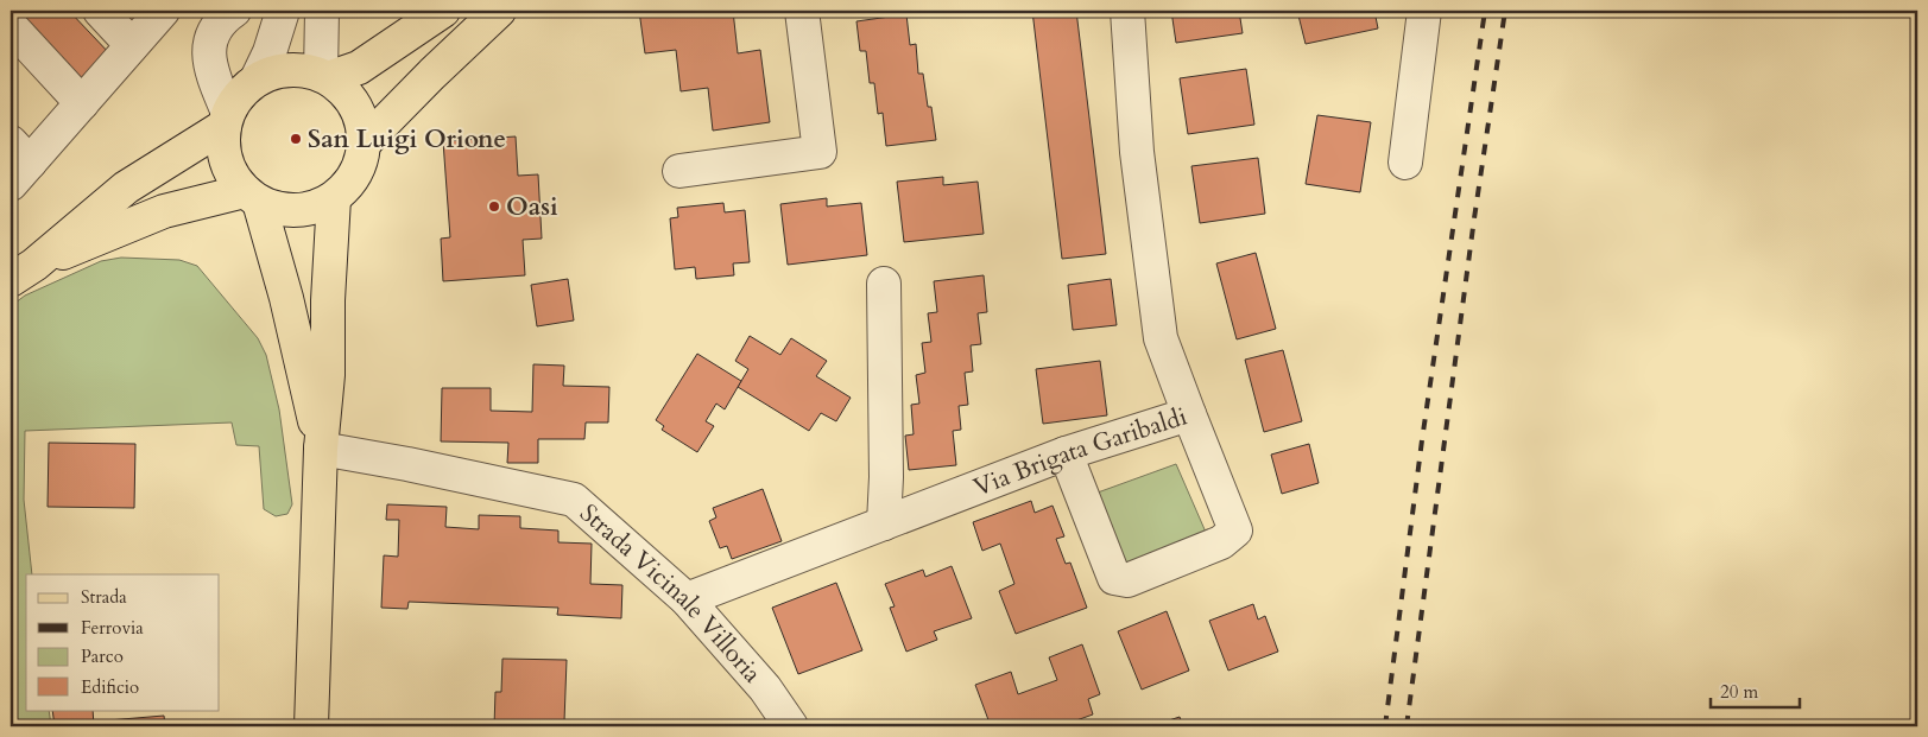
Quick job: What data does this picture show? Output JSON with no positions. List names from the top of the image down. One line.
{"streets":{"street":["Via Brigata Garibaldi","Strada Vicinale Villoria"]},"crossings":[["Via Brigata Garibaldi","Strada Vicinale Villoria"]],"places":["San Luigi Orione","Oasi"],"legend":["Strada","Ferrovia","Parco","Edificio"],"scale_bar":"20 m"}
